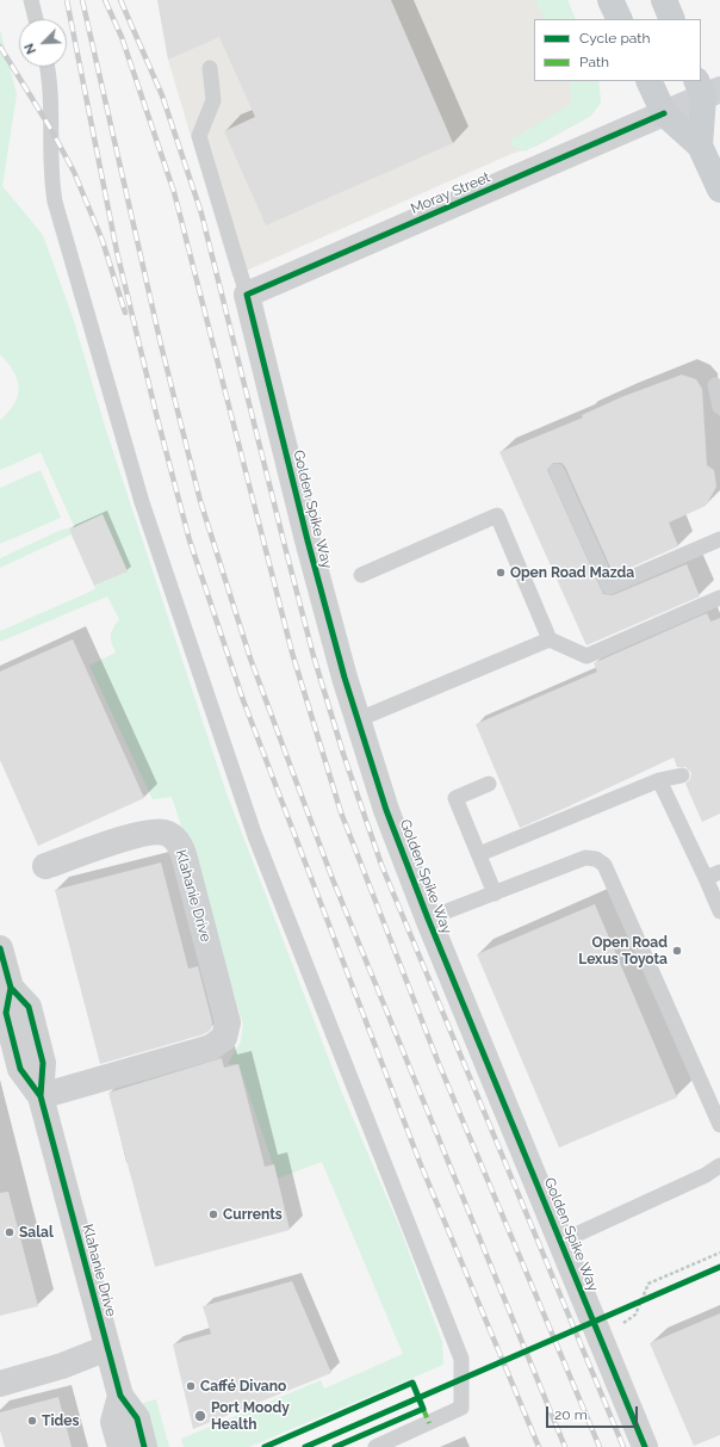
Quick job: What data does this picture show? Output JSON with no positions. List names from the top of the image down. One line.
{"streets":{"street":["Moray Street","Golden Spike Way","Klahanie Drive"]},"crossings":[["Moray Street","Golden Spike Way"]],"places":["Open Road Mazda","Open Road Lexus Toyota","Currents","Salal","Caffé Divano","Port Moody Health","Tides"],"legend":["Cycle path","Path"],"scale_bar":"20 m","north":"bottom left"}
